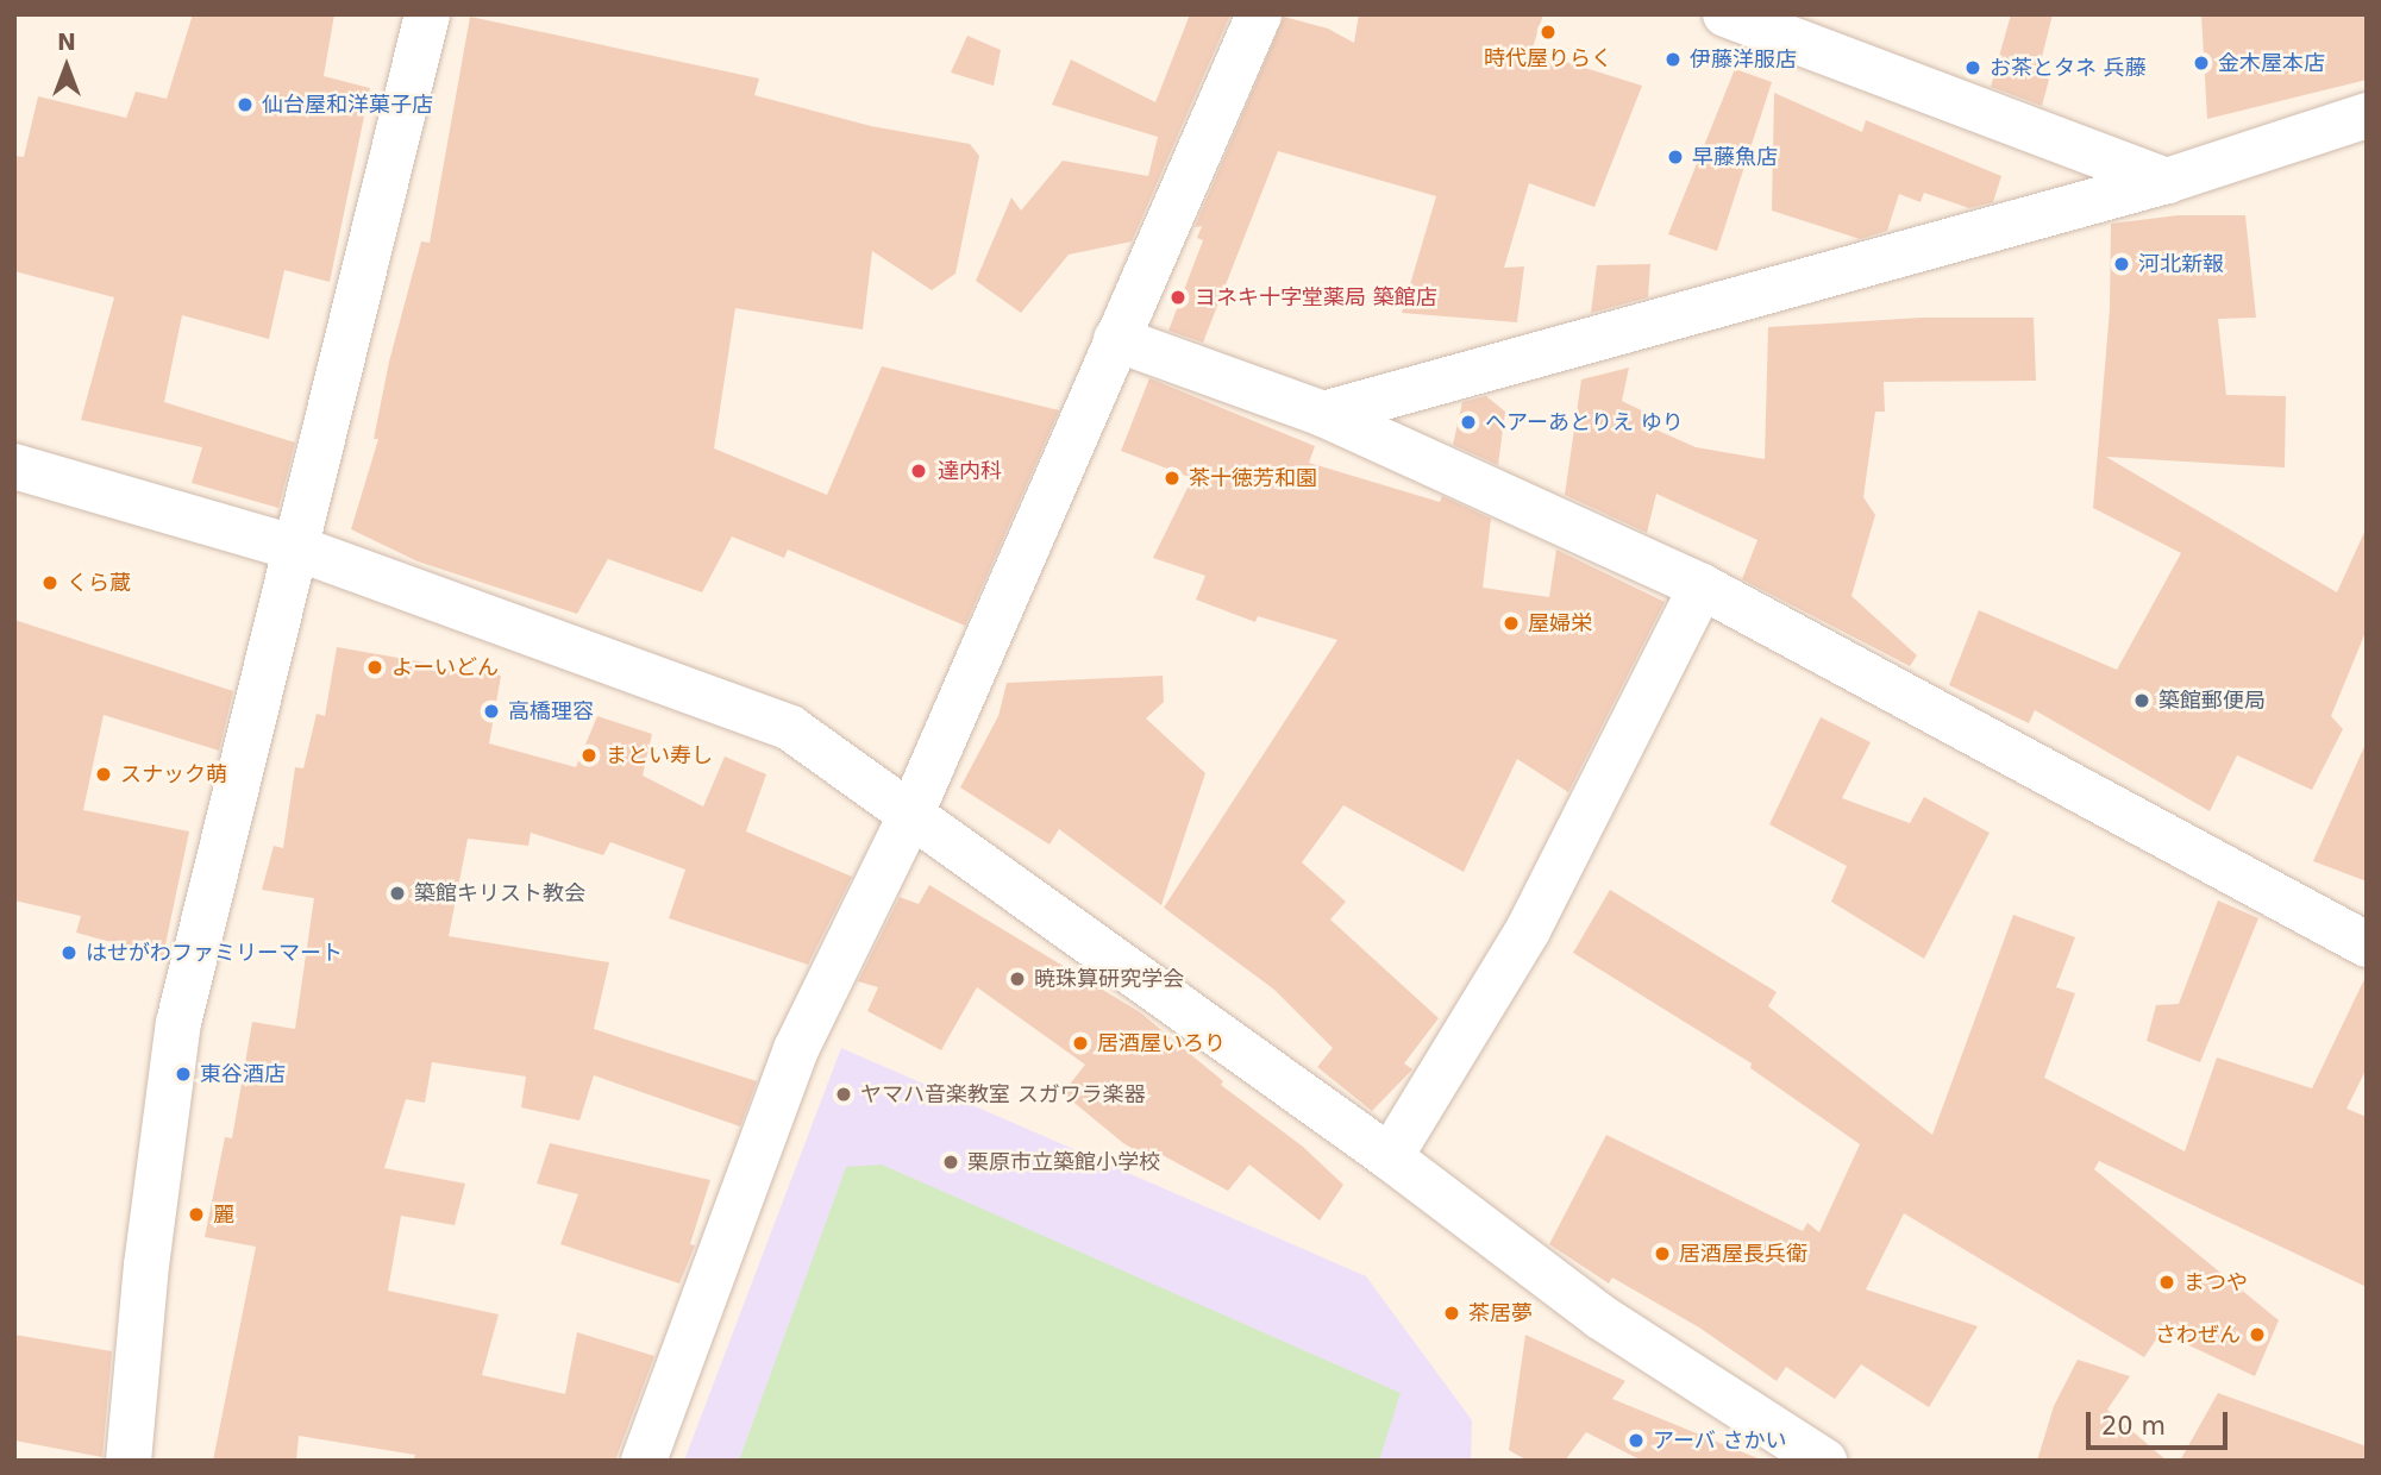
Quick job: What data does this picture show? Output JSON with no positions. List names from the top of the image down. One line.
{"places":["時代屋りらく","伊藤洋服店","金木屋本店","お茶とタネ 兵藤","仙台屋和洋菓子店","早藤魚店","河北新報","ヨネキ十字堂薬局 築館店","ヘアーあとりえ ゆり","達内科","茶十徳芳和園","くら蔵","屋婦栄","よーいどん","築館郵便局","高橋理容","まとい寿し","スナック萌","築館キリスト教会","はせがわファミリーマート","暁珠算研究学会","居酒屋いろり","東谷酒店","ヤマハ音楽教室 スガワラ楽器","栗原市立築館小学校","麗","居酒屋長兵衛","まつや","茶居夢","さわぜん","アーバ さかい"],"scale_bar":"20 m","north":"top"}
